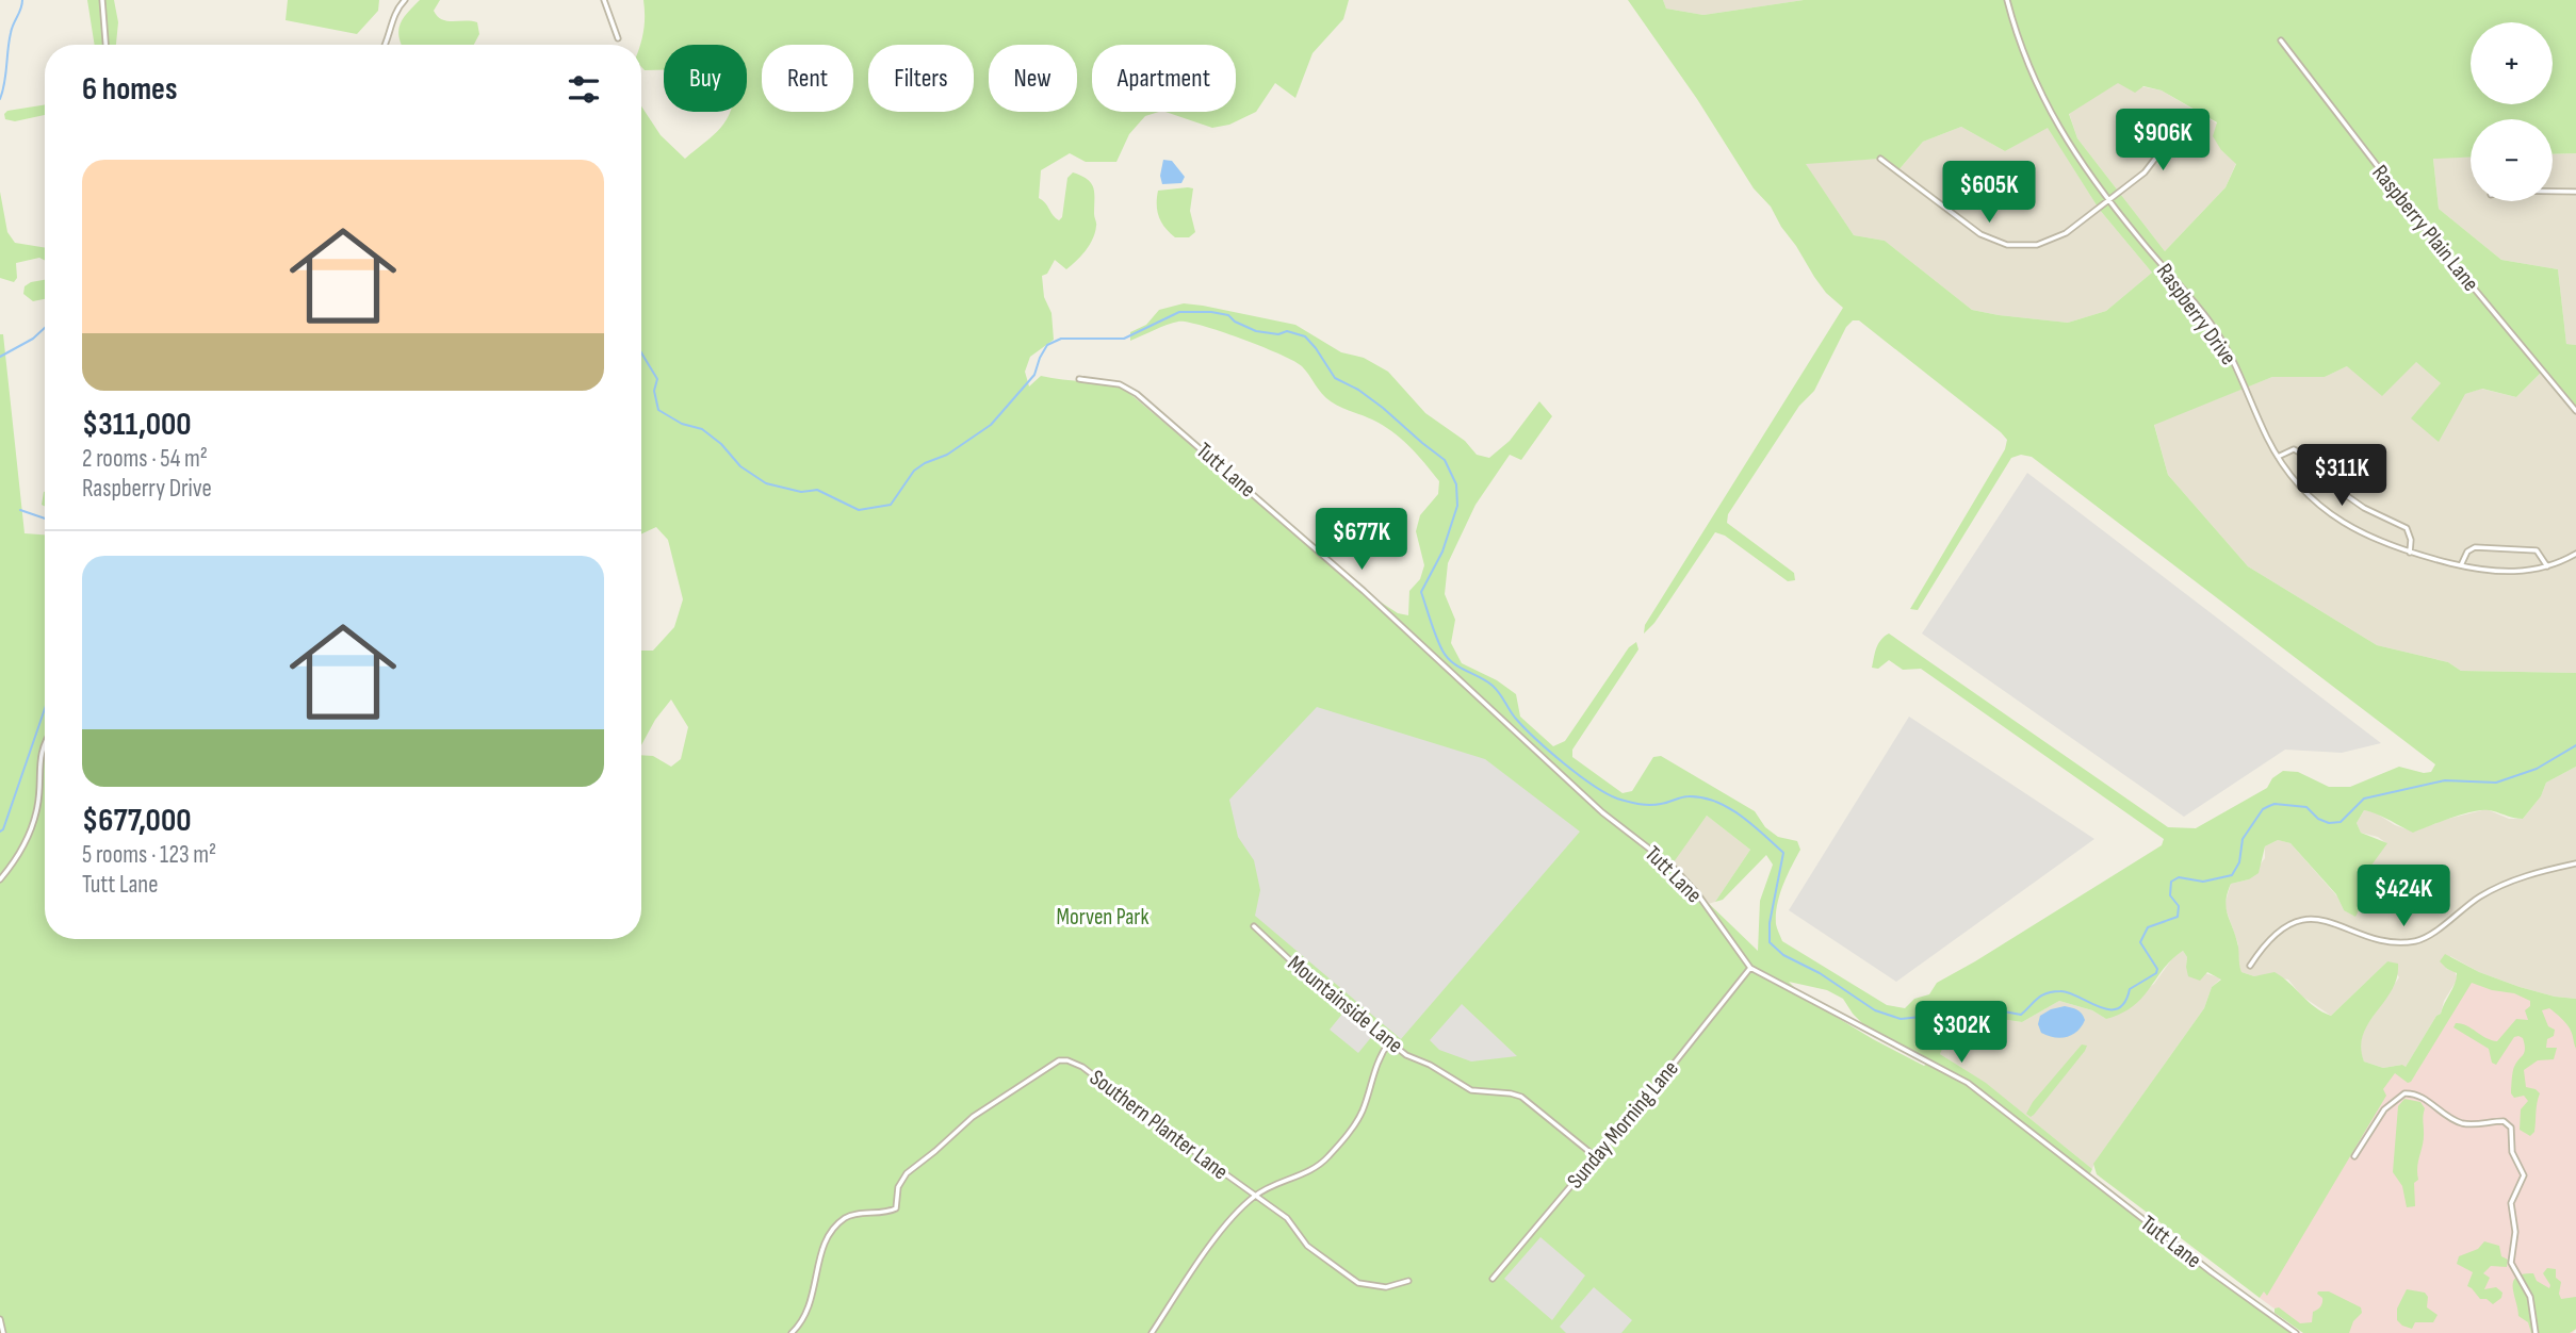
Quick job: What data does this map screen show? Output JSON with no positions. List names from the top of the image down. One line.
{"streets":{"street":["Raspberry Plain Lane","Raspberry Drive","Tutt Lane","Mountainside Lane","Southern Planter Lane","Sunday Morning Lane"]},"crossings":[["Tutt Lane","Sunday Morning Lane"],["Mountainside Lane","Sunday Morning Lane"]],"parks":["Morven Park"],"page":{"map_buttons":["+","−"],"chip":["Buy","Rent","Filters","New","Apartment"],"heading":"6 homes","price":["$906K","$605K","$311K","$677K","$424K","$302K"],"list":[{"name":"$311,000","note":"2 rooms · 54 m² · Raspberry Drive"},{"name":"$677,000","note":"5 rooms · 123 m² · Tutt Lane"}]}}
